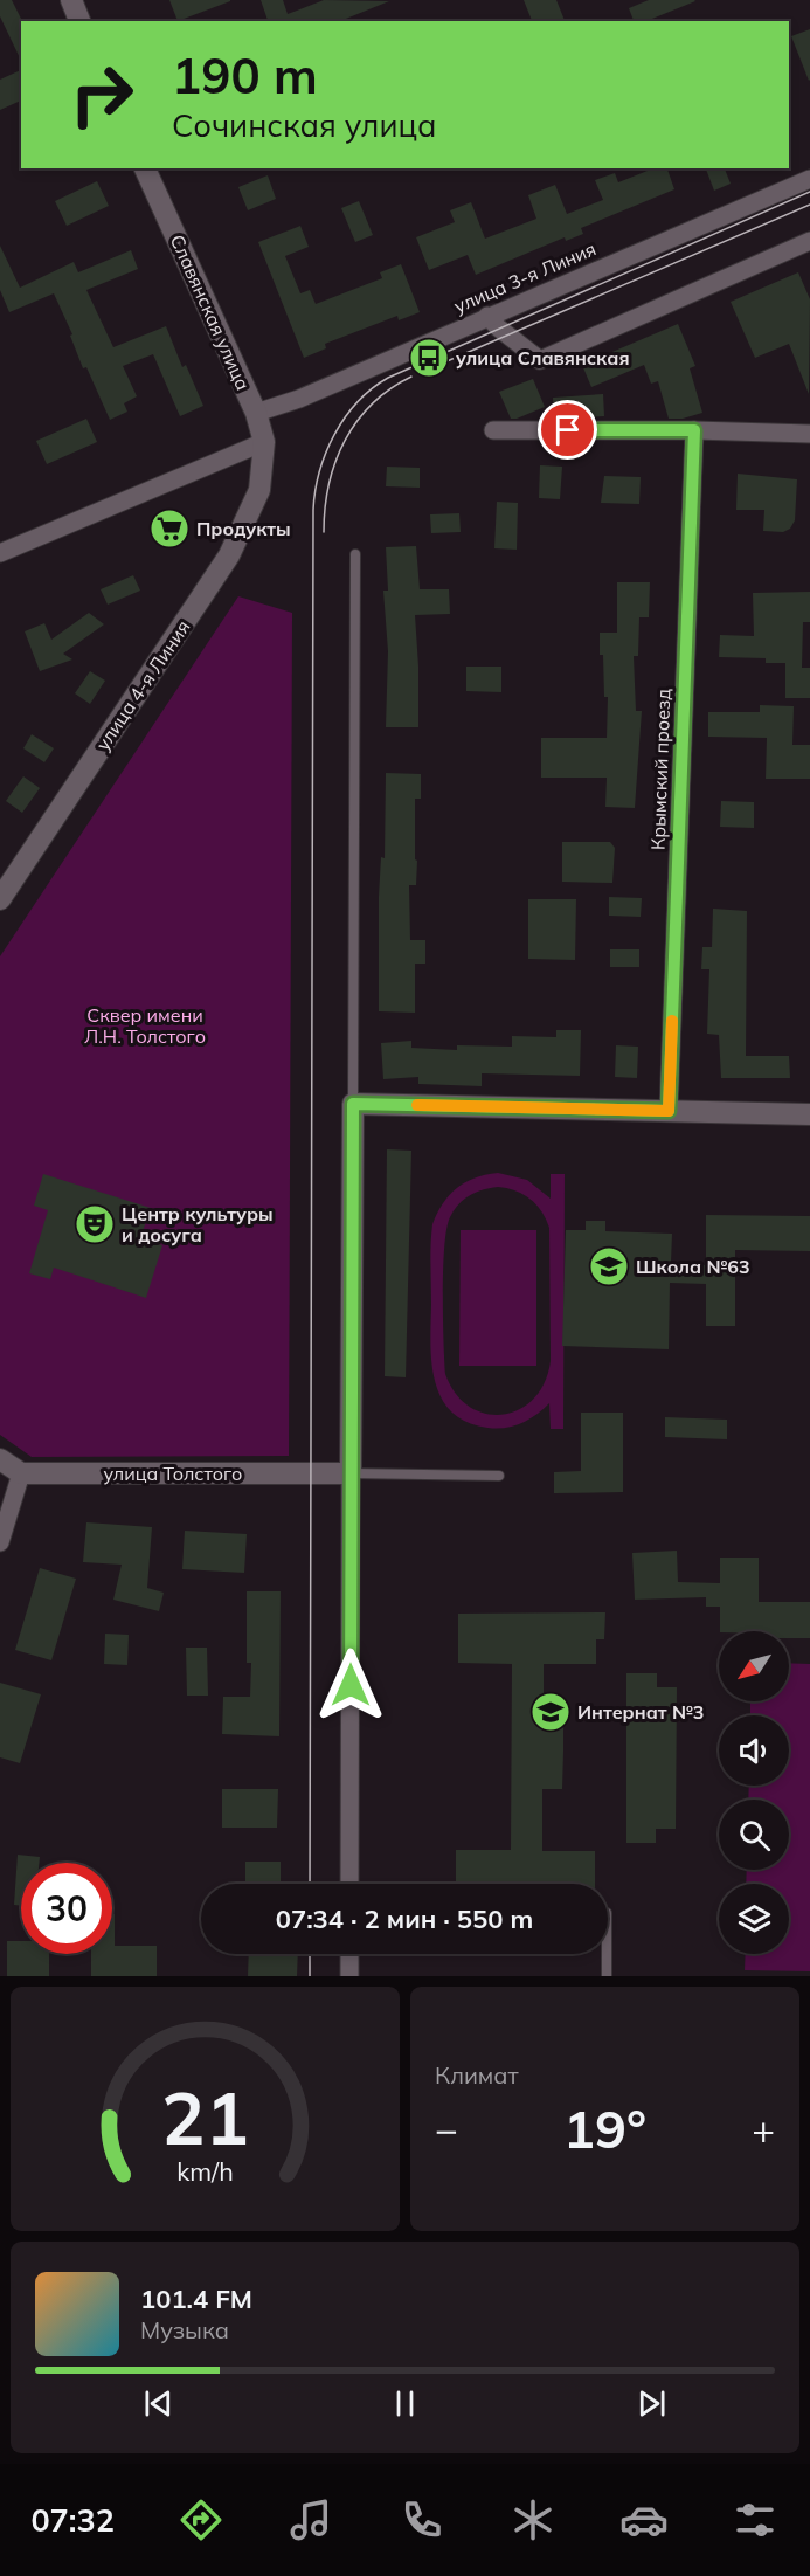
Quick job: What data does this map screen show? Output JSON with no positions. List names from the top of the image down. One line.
{"streets":{"street":["улица 3-я Линия","Славянская улица","улица 4-я Линия","Крымский проезд","улица Толстого"]},"crossings":[["улица 3-я Линия","Славянская улица"],["Славянская улица","улица 4-я Линия"]],"parks":["Сквер имени Л.Н. Толстого"],"places":{"bus stop":["улица Славянская"],"supermarket":["Продукты"],"theatre":["Центр культуры и досуга"],"school or university":["Школа №63","Интернат №3"]},"north":"bottom left","page":{"turn":["190 m","Сочинская улица"],"limit":"30","trip":"07:34 · 2 мин · 550 m","tile":"Климат","heat":["−","19°","+"],"song":["101.4 FM","Музыка"],"tabs":"07:32","gauge":["21","km/h"]}}
